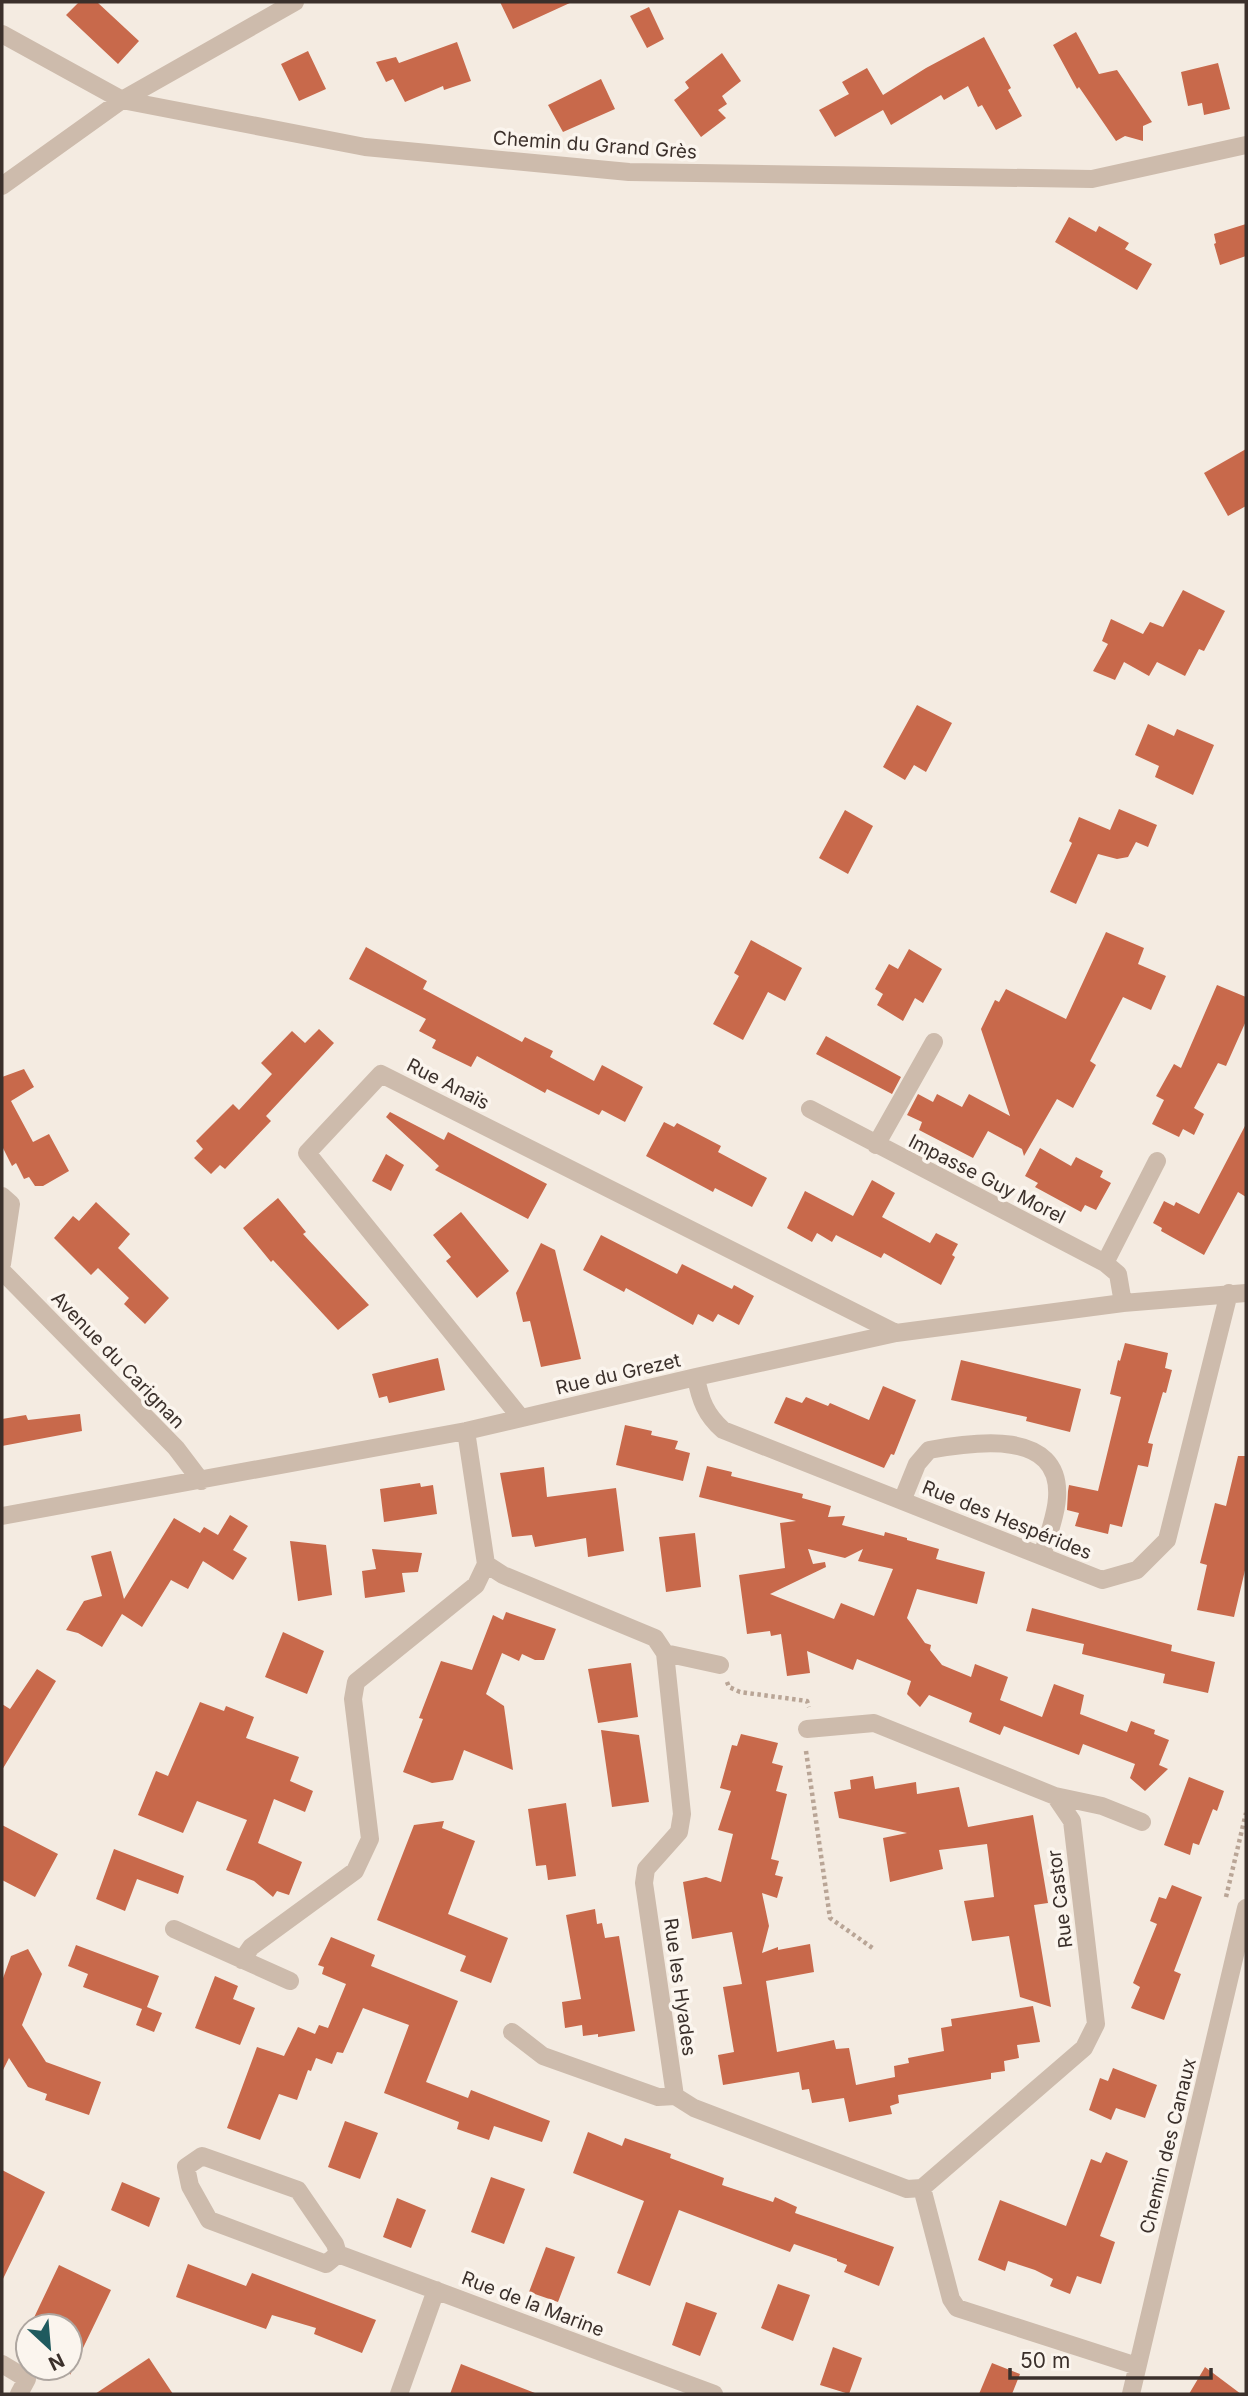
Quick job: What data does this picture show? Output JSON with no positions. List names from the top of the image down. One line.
{"streets":{"street":["Chemin du Grand Grès","Rue Anaïs","Impasse Guy Morel","Avenue du Carignan","Rue du Grezet","Rue des Hespérides","Rue Castor","Rue les Hyades","Chemin des Canaux","Rue de la Marine"]},"crossings":[["Rue Anaïs","Rue du Grezet"],["Avenue du Carignan","Rue du Grezet"],["Rue du Grezet","Rue des Hespérides"]],"scale_bar":"50 m","north":"bottom right"}
